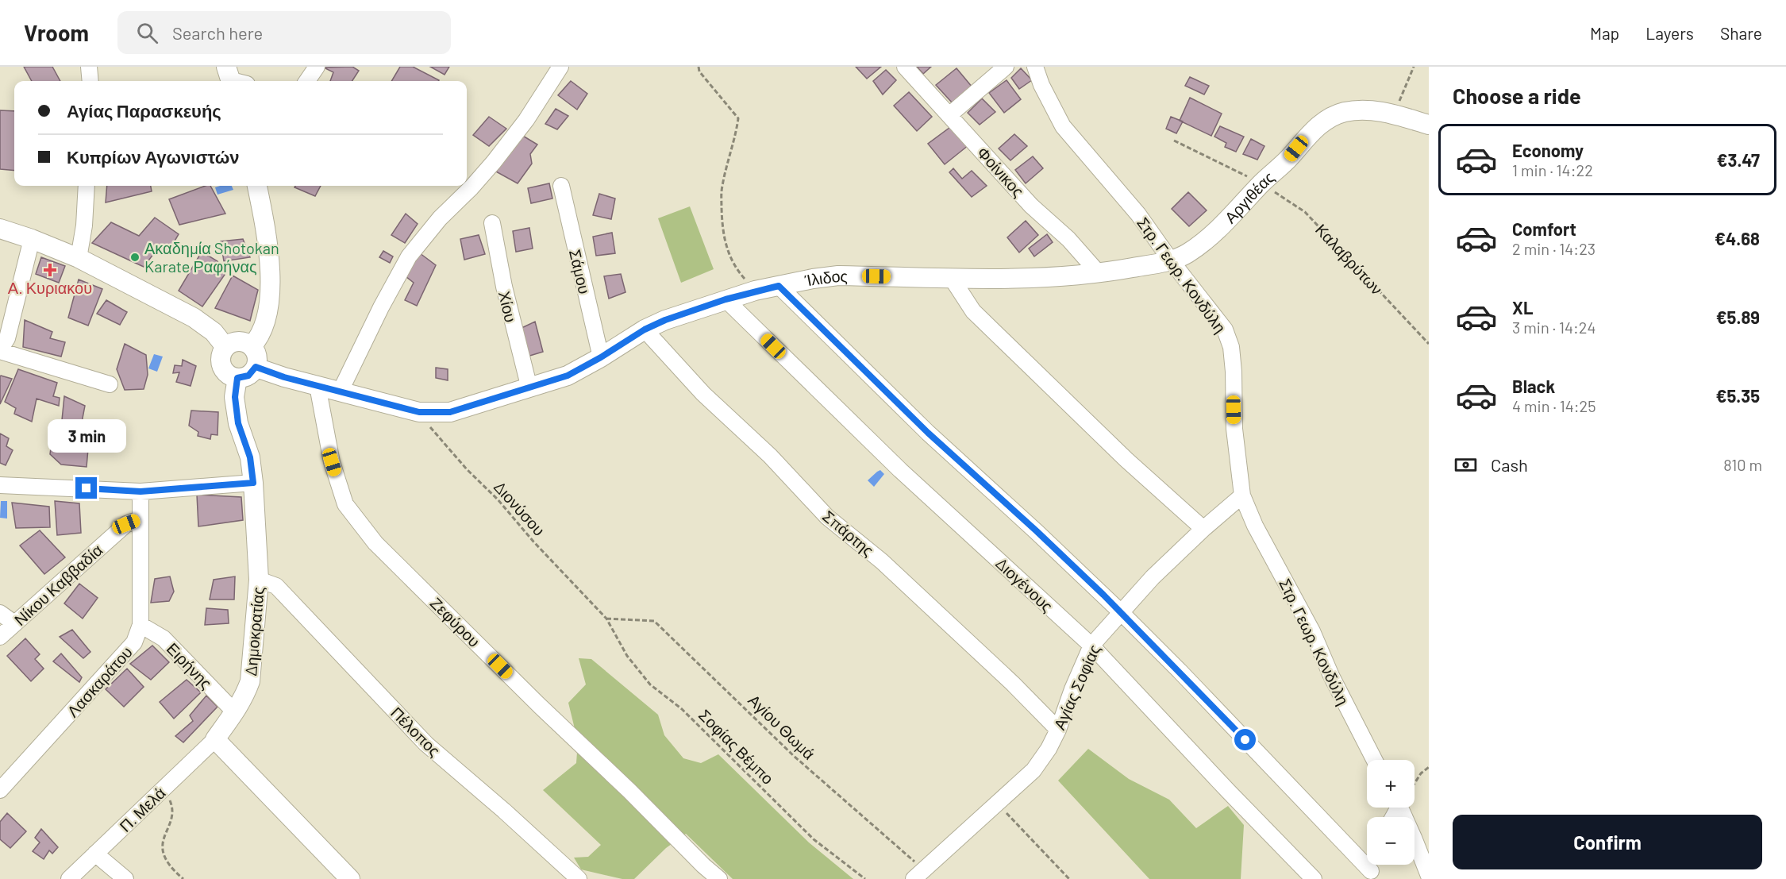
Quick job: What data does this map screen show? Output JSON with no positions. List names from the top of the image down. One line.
{"streets":{"street":["Φοίνικος","Αργιθέας","Σάμου","Στρ. Γεωρ. Κονδύλη","Ίλιδος","Χίου","Σπάρτης","Νίκου Καββαδία","Διογένους","Ζεφύρου","Δημοκρατίας","Ειρήνης","Λασκαράτου","Αγίας Σοφίας","Πέλοπος","Π. Μελά"],"path":["Καλαβρύτων","Διονύσου","Αγίου Θωμά","Σοφίας Βέμπο"]},"crossings":[["Φοίνικος","Ίλιδος"],["Αργιθέας","Καλαβρύτων"],["Αργιθέας","Στρ. Γεωρ. Κονδύλη"],["Αργιθέας","Ίλιδος"],["Σάμου","Ίλιδος"],["Στρ. Γεωρ. Κονδύλη","Ίλιδος"],["Στρ. Γεωρ. Κονδύλη","Αγίας Σοφίας"],["Ίλιδος","Χίου"],["Ίλιδος","Διονύσου"],["Ίλιδος","Σπάρτης"],["Ίλιδος","Διογένους"],["Ίλιδος","Ζεφύρου"],["Ίλιδος","Δημοκρατίας"],["Διονύσου","Αγίου Θωμά"],["Διονύσου","Σοφίας Βέμπο"],["Σπάρτης","Αγίας Σοφίας"],["Νίκου Καββαδία","Λασκαράτου"],["Διογένους","Αγίας Σοφίας"],["Δημοκρατίας","Ειρήνης"],["Δημοκρατίας","Πέλοπος"],["Δημοκρατίας","Π. Μελά"],["Ειρήνης","Λασκαράτου"],["Αγίας Σοφίας","Αγίου Θωμά"],["Αγίου Θωμά","Σοφίας Βέμπο"]],"places":{"other":["Ακαδημία Shotokan Karate Ραφήνας"],"health":["Α. Κυριακου"]},"page":{"header":"Vroom","search":"Search here","nav":["Map","Layers","Share"],"heading":"Choose a ride","banner":["Αγίας Παρασκευής","Κυπρίων Αγωνιστών"],"list":[{"name":"Economy","note":"1 min · 14:22","value":"€3.47"},{"name":"Comfort","note":"2 min · 14:23","value":"€4.68"},{"name":"XL","note":"3 min · 14:24","value":"€5.89"},{"name":"Black","note":"4 min · 14:25","value":"€5.35"}],"bubble":"3 min","pay":["Cash","810 m"],"map_buttons":["+","−"],"buttons":"Confirm"}}
